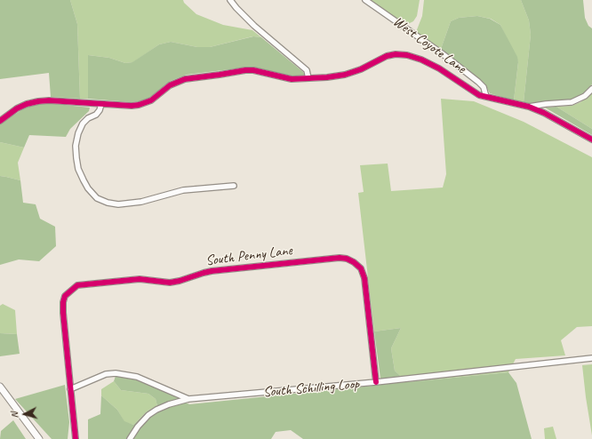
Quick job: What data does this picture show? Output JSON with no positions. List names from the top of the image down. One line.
{"streets":{"street":["West Coyote Lane","South Penny Lane","South Schilling Loop"]},"crossings":[["South Penny Lane","South Schilling Loop"]],"north":"left"}
